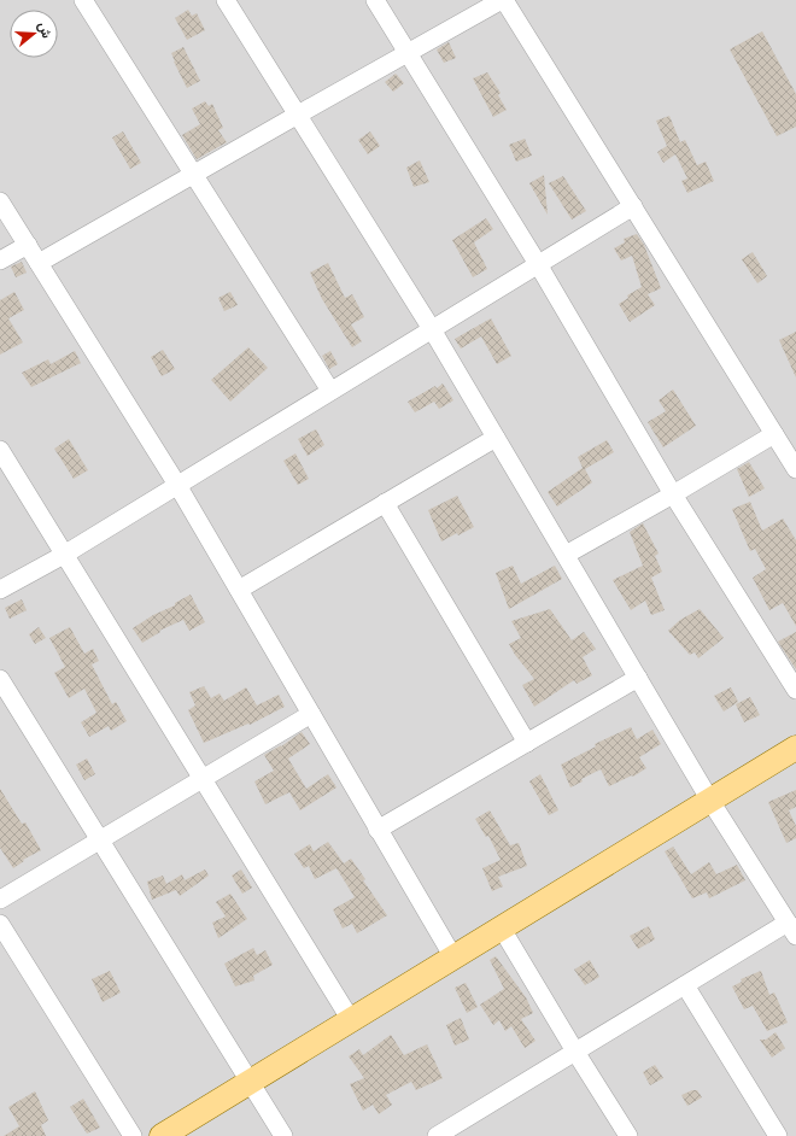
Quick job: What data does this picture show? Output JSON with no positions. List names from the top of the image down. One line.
{"north":"right"}
